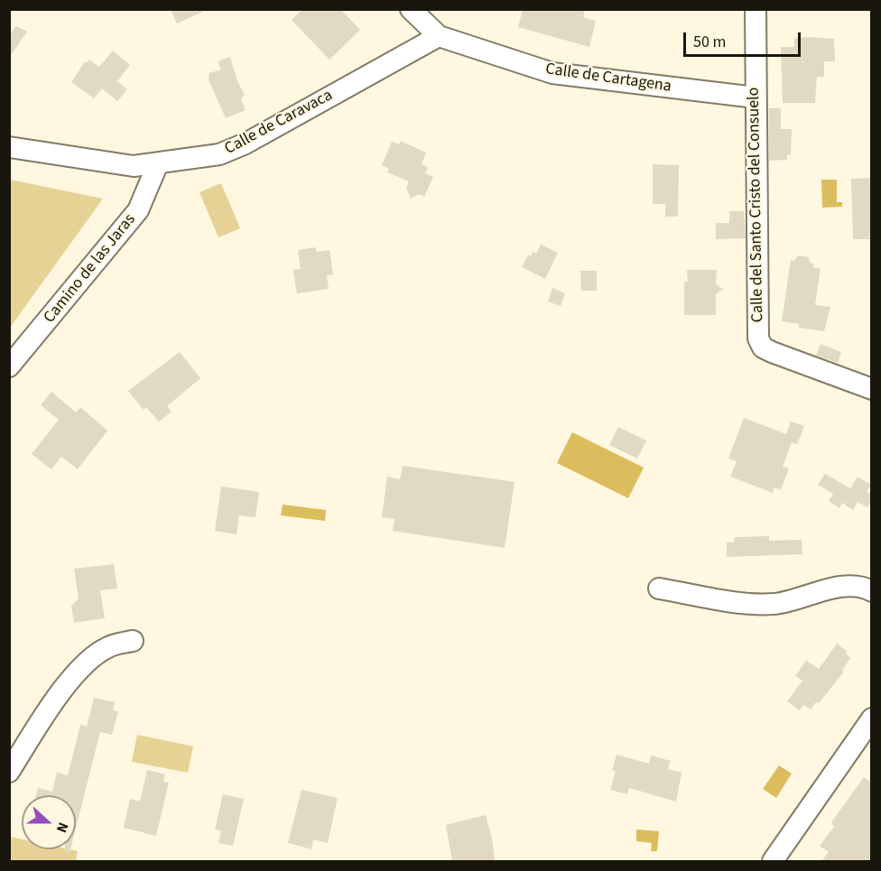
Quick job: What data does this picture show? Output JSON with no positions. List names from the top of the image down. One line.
{"streets":{"street":["Calle de Cartagena","Calle de Caravaca","Calle del Santo Cristo del Consuelo","Camino de las Jaras"]},"crossings":[["Calle de Cartagena","Calle de Caravaca"],["Calle de Cartagena","Calle del Santo Cristo del Consuelo"],["Calle de Caravaca","Camino de las Jaras"]],"scale_bar":"50 m","north":"right"}
